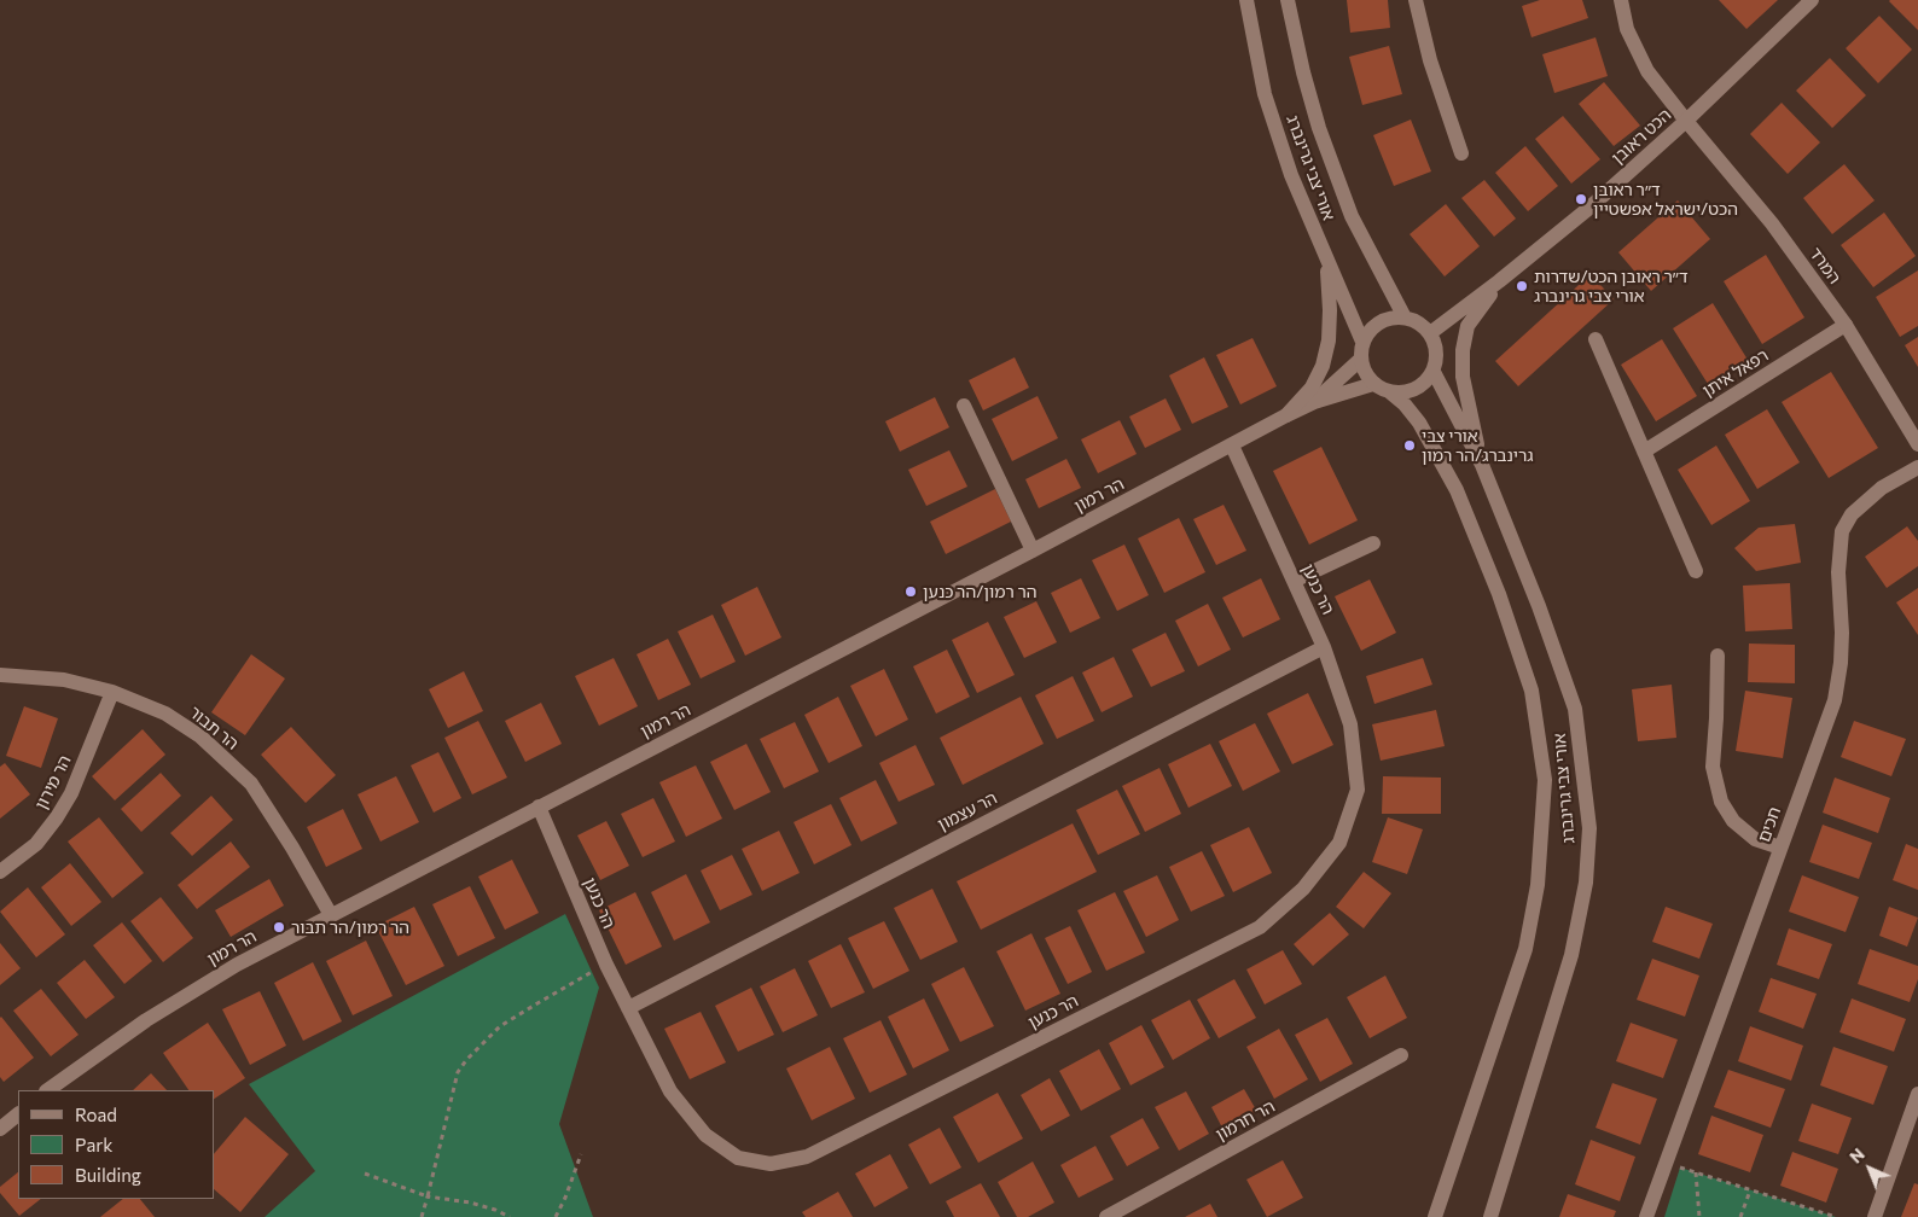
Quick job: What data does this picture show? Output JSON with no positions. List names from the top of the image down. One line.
{"streets":{"street":["הכט ראובן","אורי צבי גרינברג","המרד","רפאל איתן","הר רמון","הר כנען","הר תבור","הר מירון","הר עצמון","חכים","הר חרמון"]},"crossings":[["הכט ראובן","אורי צבי גרינברג"],["הכט ראובן","המרד"],["הכט ראובן","הר רמון"],["אורי צבי גרינברג","הר רמון"],["המרד","רפאל איתן"],["הר רמון","הר כנען"],["הר רמון","הר תבור"],["הר כנען","הר עצמון"],["הר תבור","הר מירון"]],"places":["ד״ר ראובן הכט/ישראל אפשטיין","ד״ר ראובן הכט/שדרות אורי צבי גרינברג","אורי צבי גרינברג/הר רמון","הר רמון/הר כנען","הר רמון/הר תבור"],"legend":["Road","Park","Building"],"north":"top left"}
